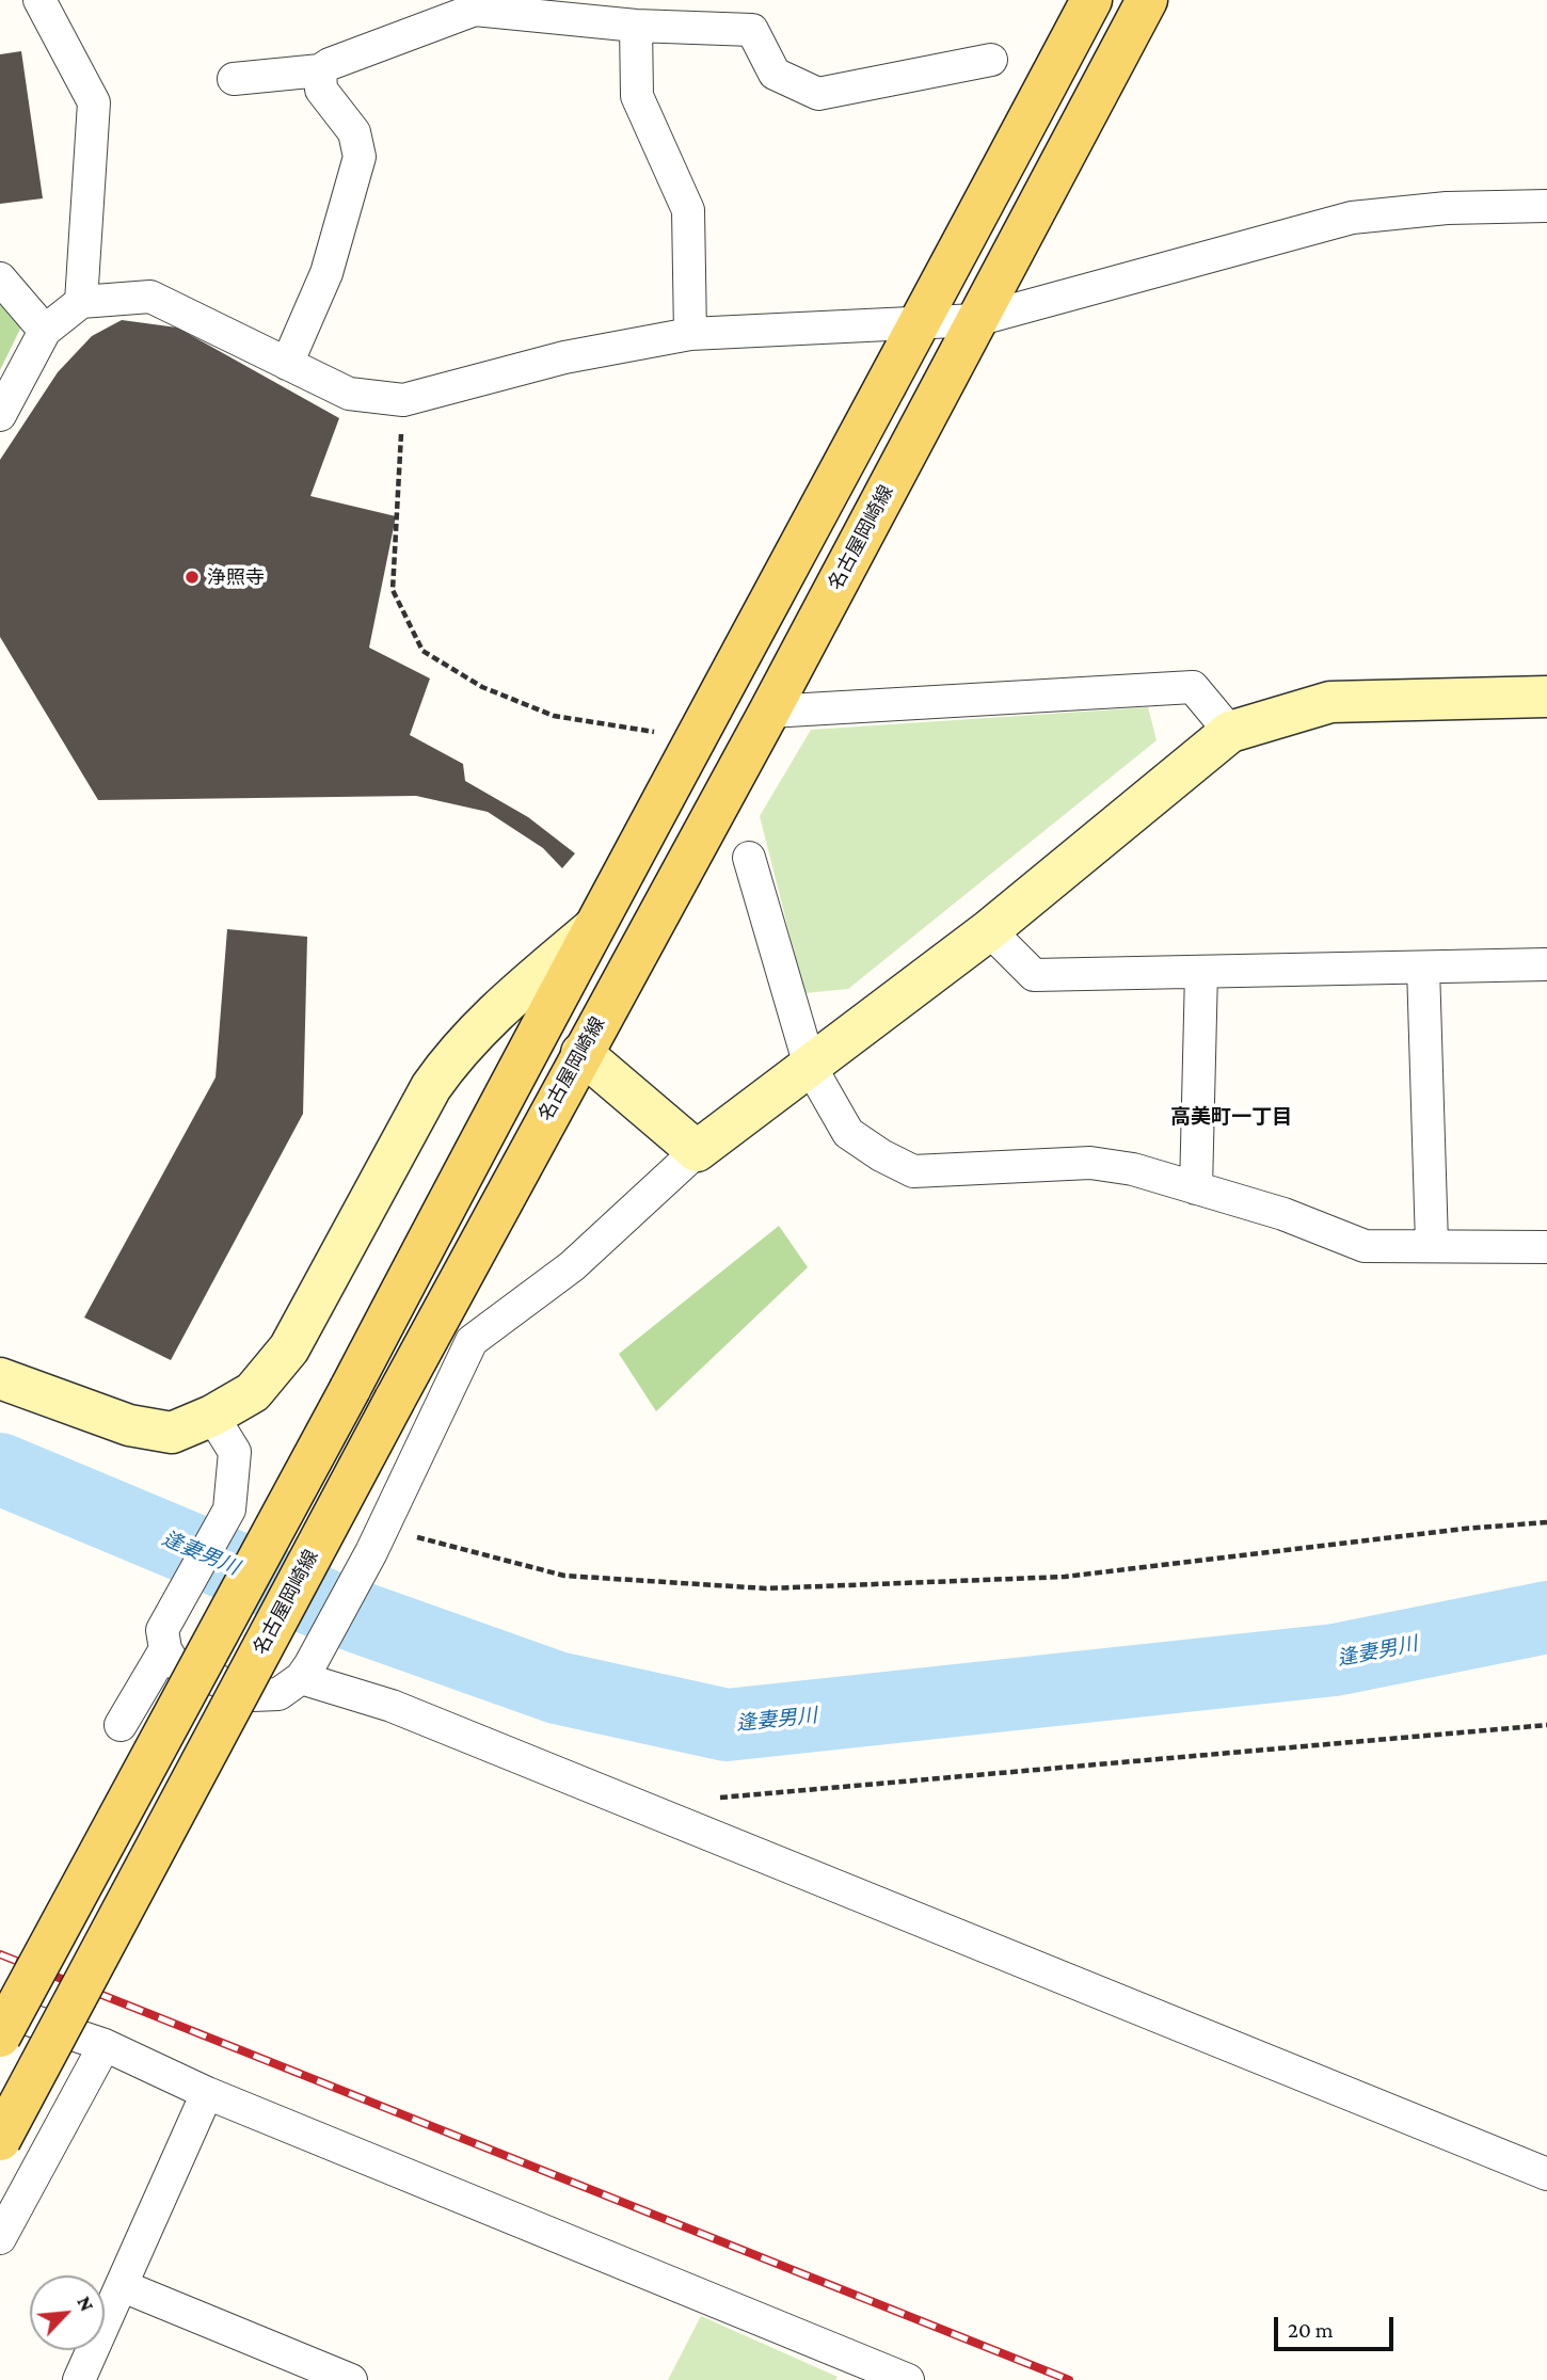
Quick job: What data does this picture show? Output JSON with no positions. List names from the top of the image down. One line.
{"streets":{"main road":["名古屋岡崎線"]},"districts":["高美町一丁目"],"water":["逢妻男川"],"places":["浄照寺"],"scale_bar":"20 m","north":"top right"}
